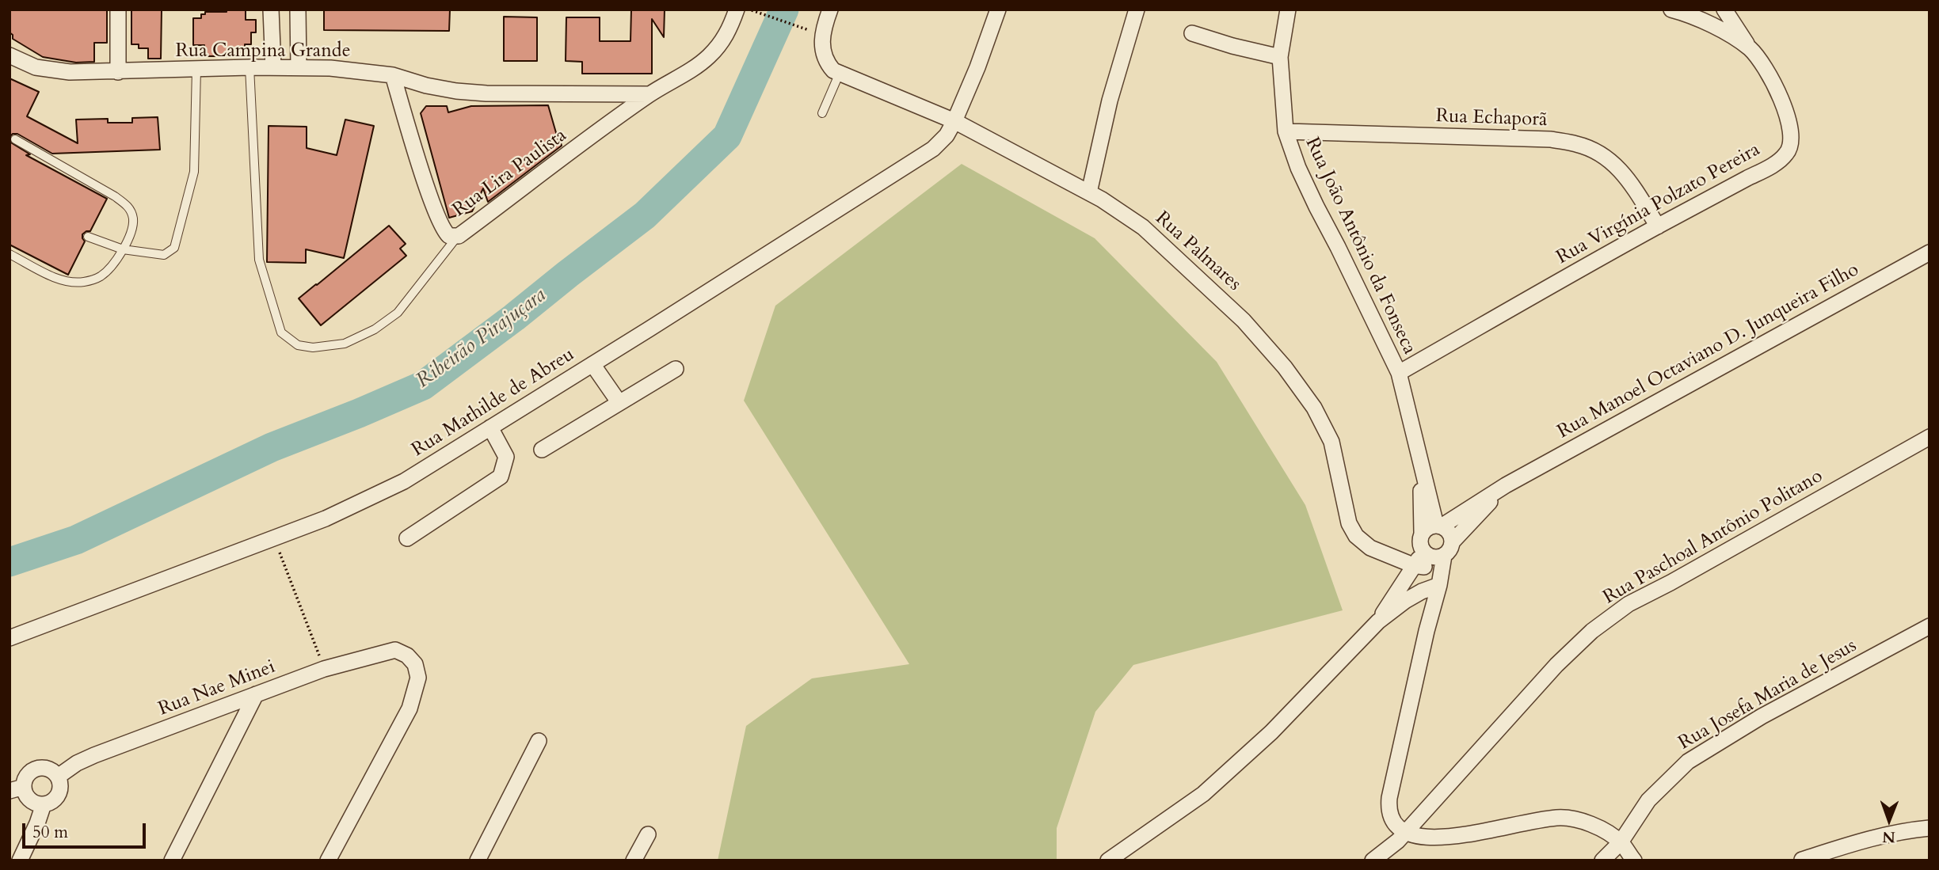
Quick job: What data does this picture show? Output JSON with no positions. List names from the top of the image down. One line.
{"streets":{"street":["Rua Campina Grande","Rua Echaporã","Rua Lira Paulista","Rua Virgínia Polzato Pereira","Rua João Antônio da Fonseca","Rua Palmares","Rua Manoel Octaviano D. Junqueira Filho","Rua Mathilde de Abreu","Rua Paschoal Antônio Politano","Rua Nae Minei","Rua Josefa Maria de Jesus"]},"crossings":[["Rua Campina Grande","Rua Lira Paulista"],["Rua Echaporã","Rua Virgínia Polzato Pereira"],["Rua Echaporã","Rua João Antônio da Fonseca"],["Rua Virgínia Polzato Pereira","Rua João Antônio da Fonseca"],["Rua João Antônio da Fonseca","Rua Palmares"],["Rua João Antônio da Fonseca","Rua Manoel Octaviano D. Junqueira Filho"],["Rua Palmares","Rua Manoel Octaviano D. Junqueira Filho"],["Rua Palmares","Rua Mathilde de Abreu"]],"water":["Ribeirão Pirajuçara"],"scale_bar":"50 m","north":"bottom"}
